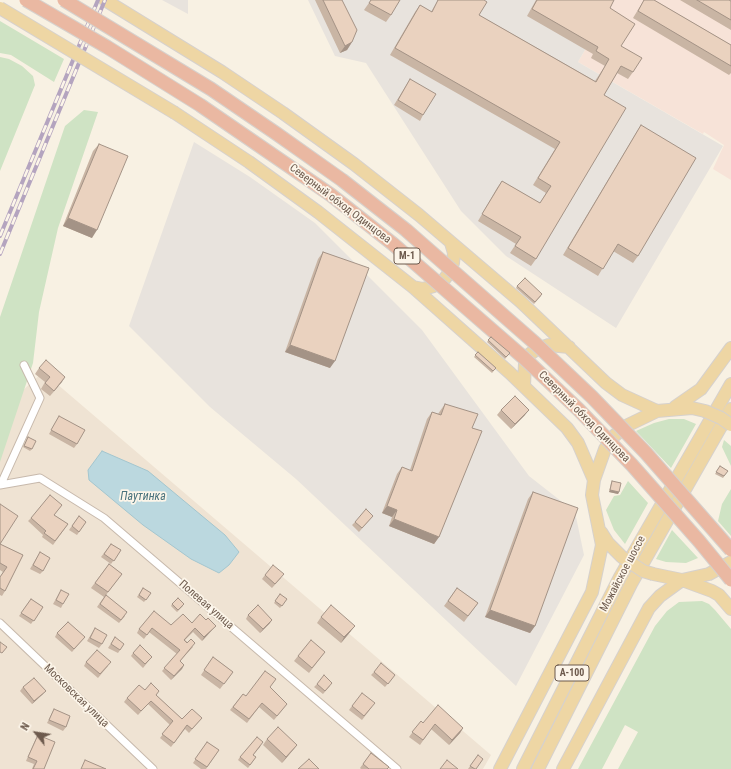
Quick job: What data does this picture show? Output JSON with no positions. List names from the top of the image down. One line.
{"streets":{"highway":["Северный обход Одинцова","М-1"],"main road":["Можайское шоссе","А-100"],"street":["Полевая улица","Московская улица"]},"water":["Паутинка"],"north":"top left"}
